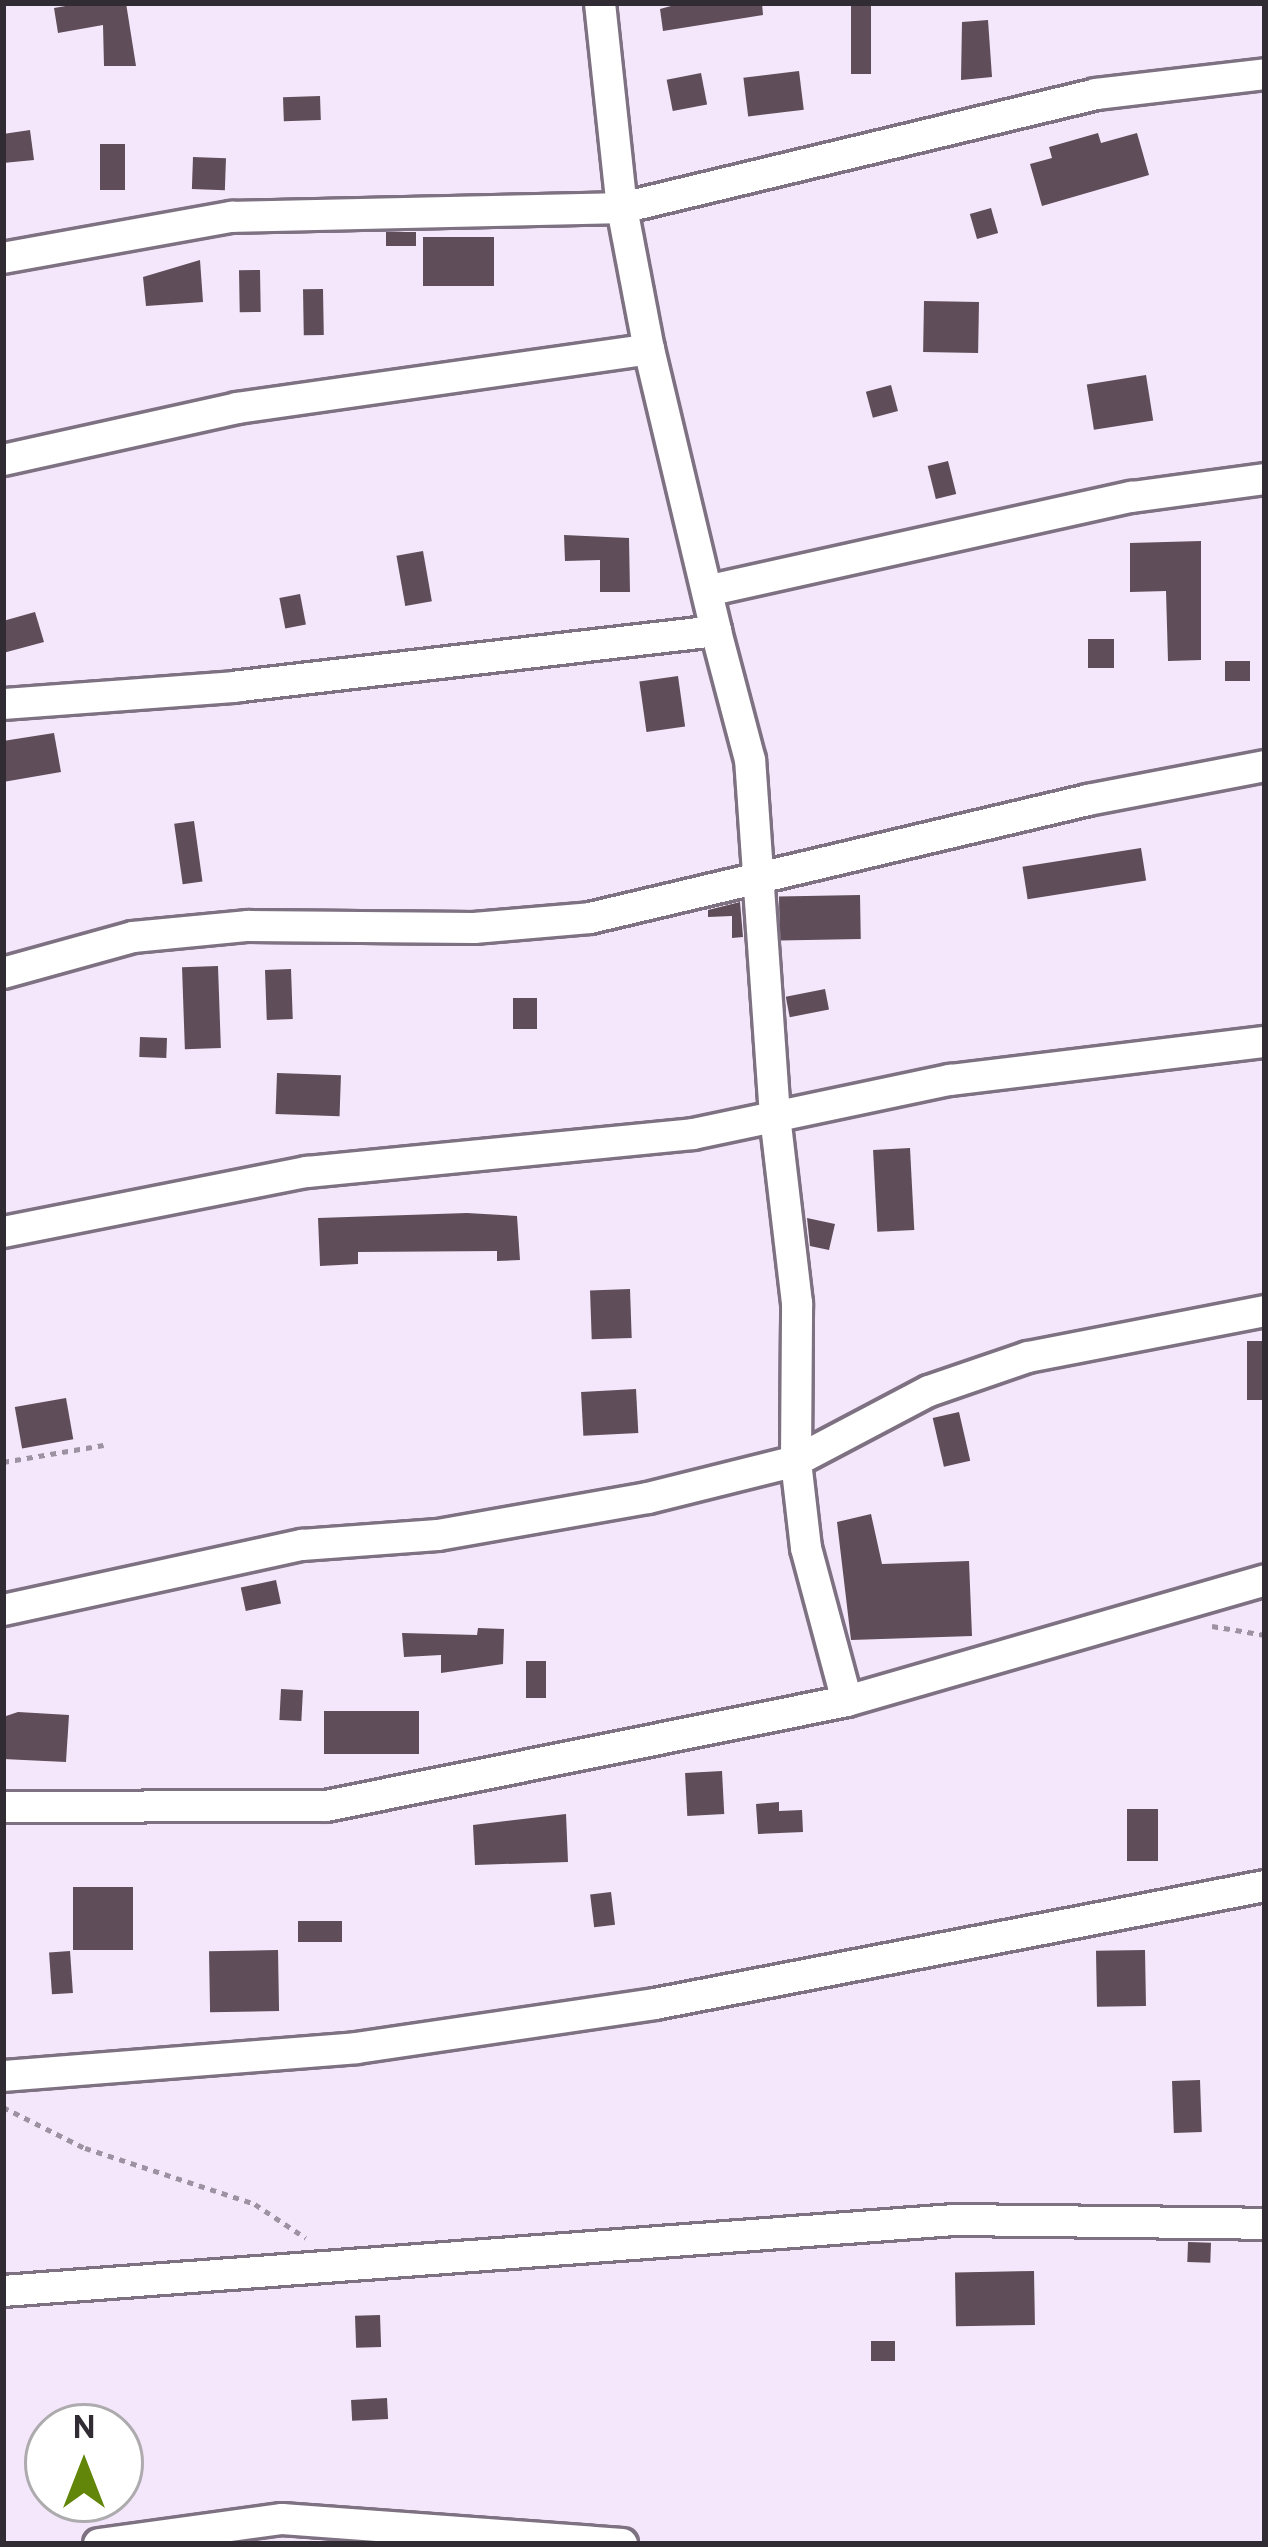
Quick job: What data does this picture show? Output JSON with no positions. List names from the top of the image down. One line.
{"north":"top"}
